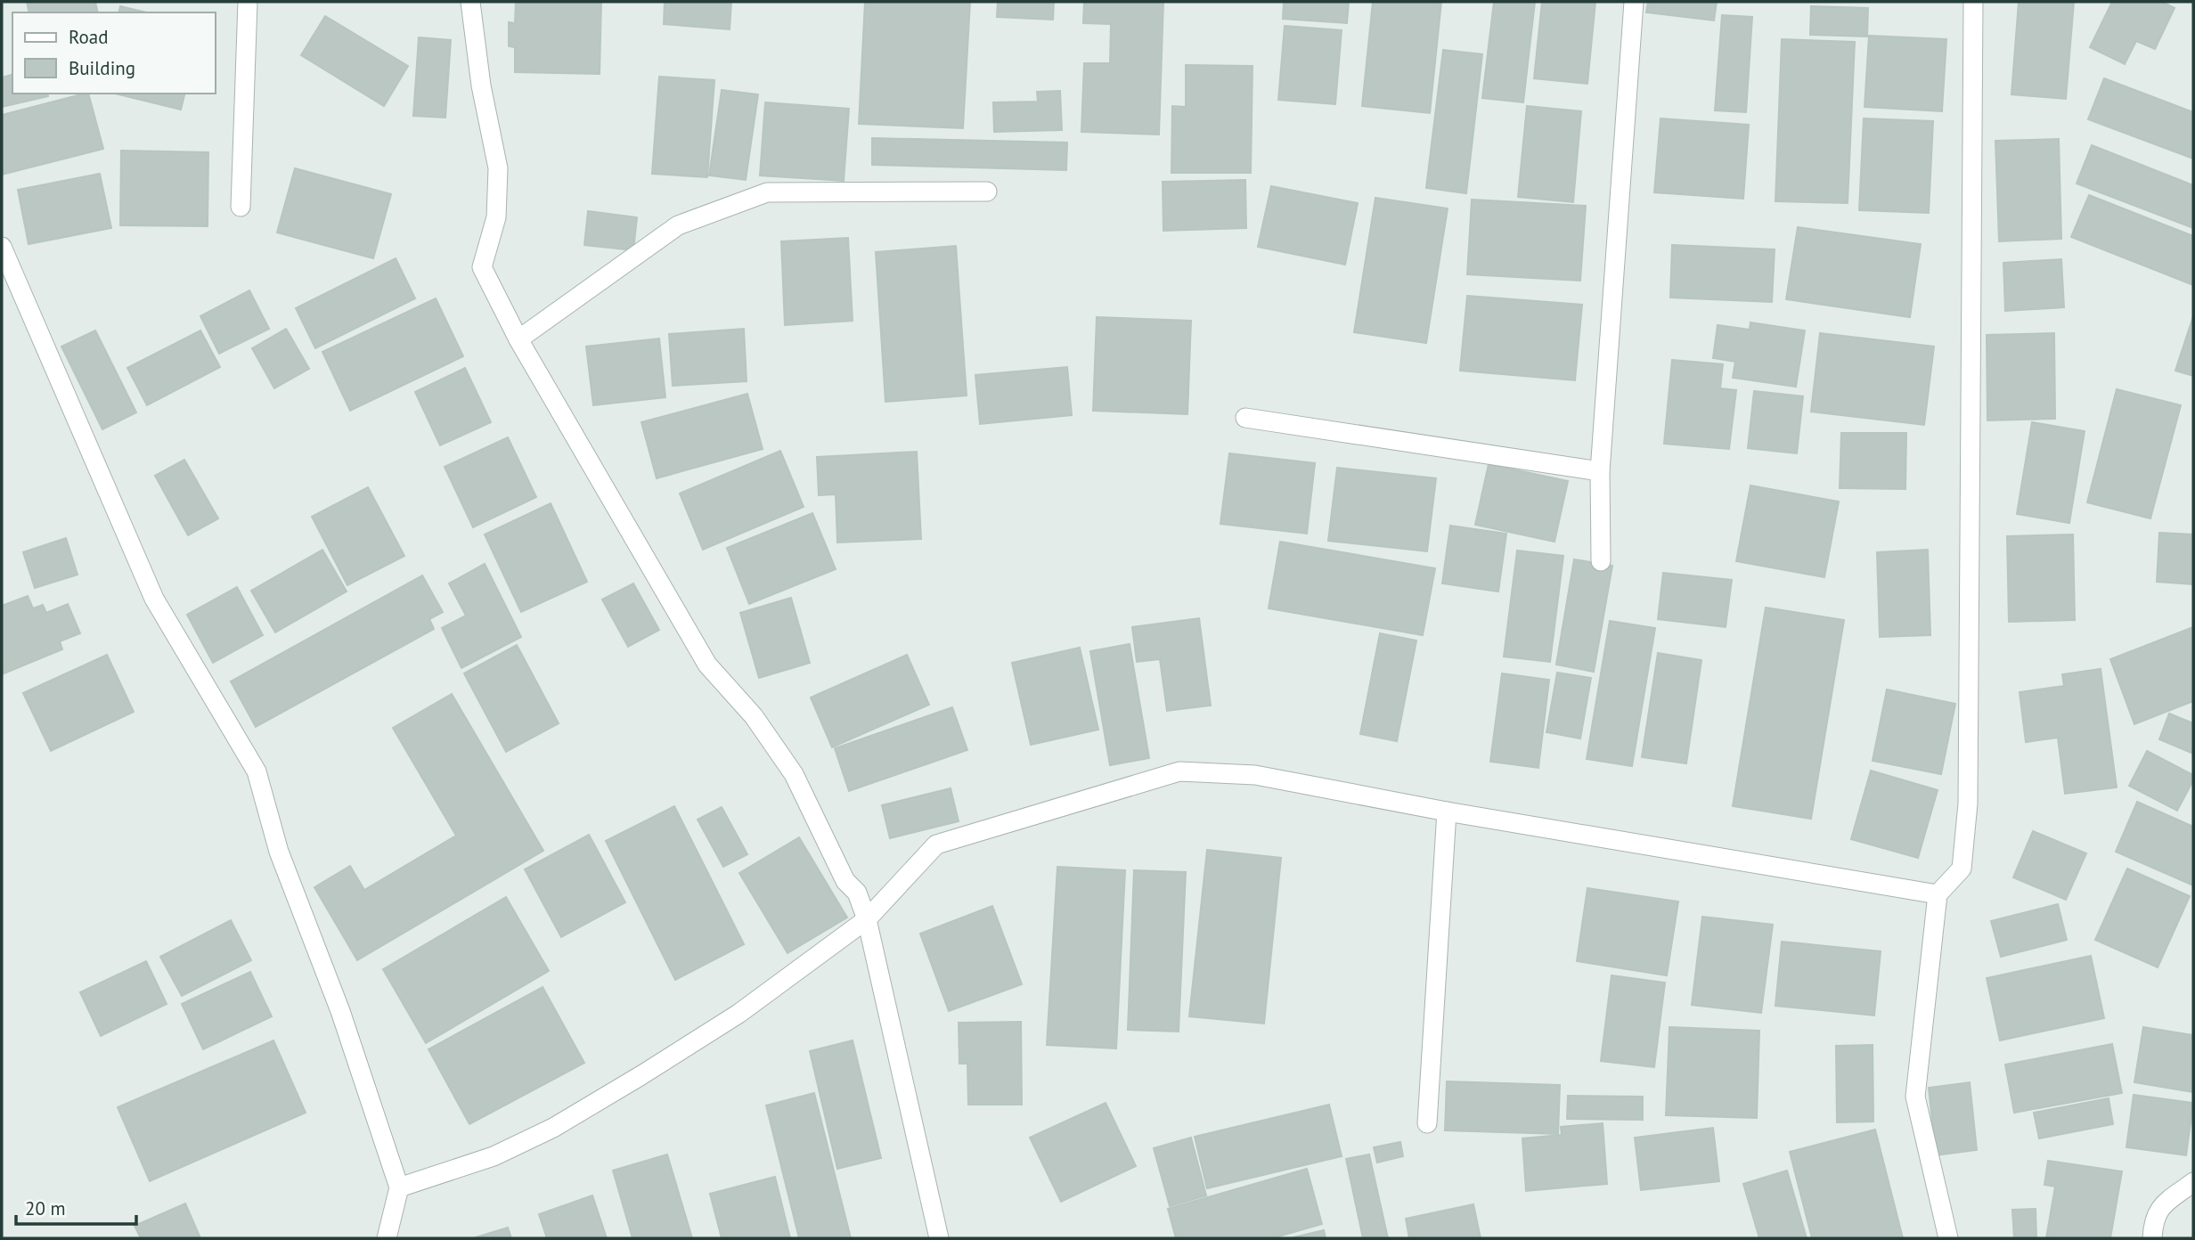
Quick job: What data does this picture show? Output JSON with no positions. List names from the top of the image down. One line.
{"legend":["Road","Building"],"scale_bar":"20 m"}
